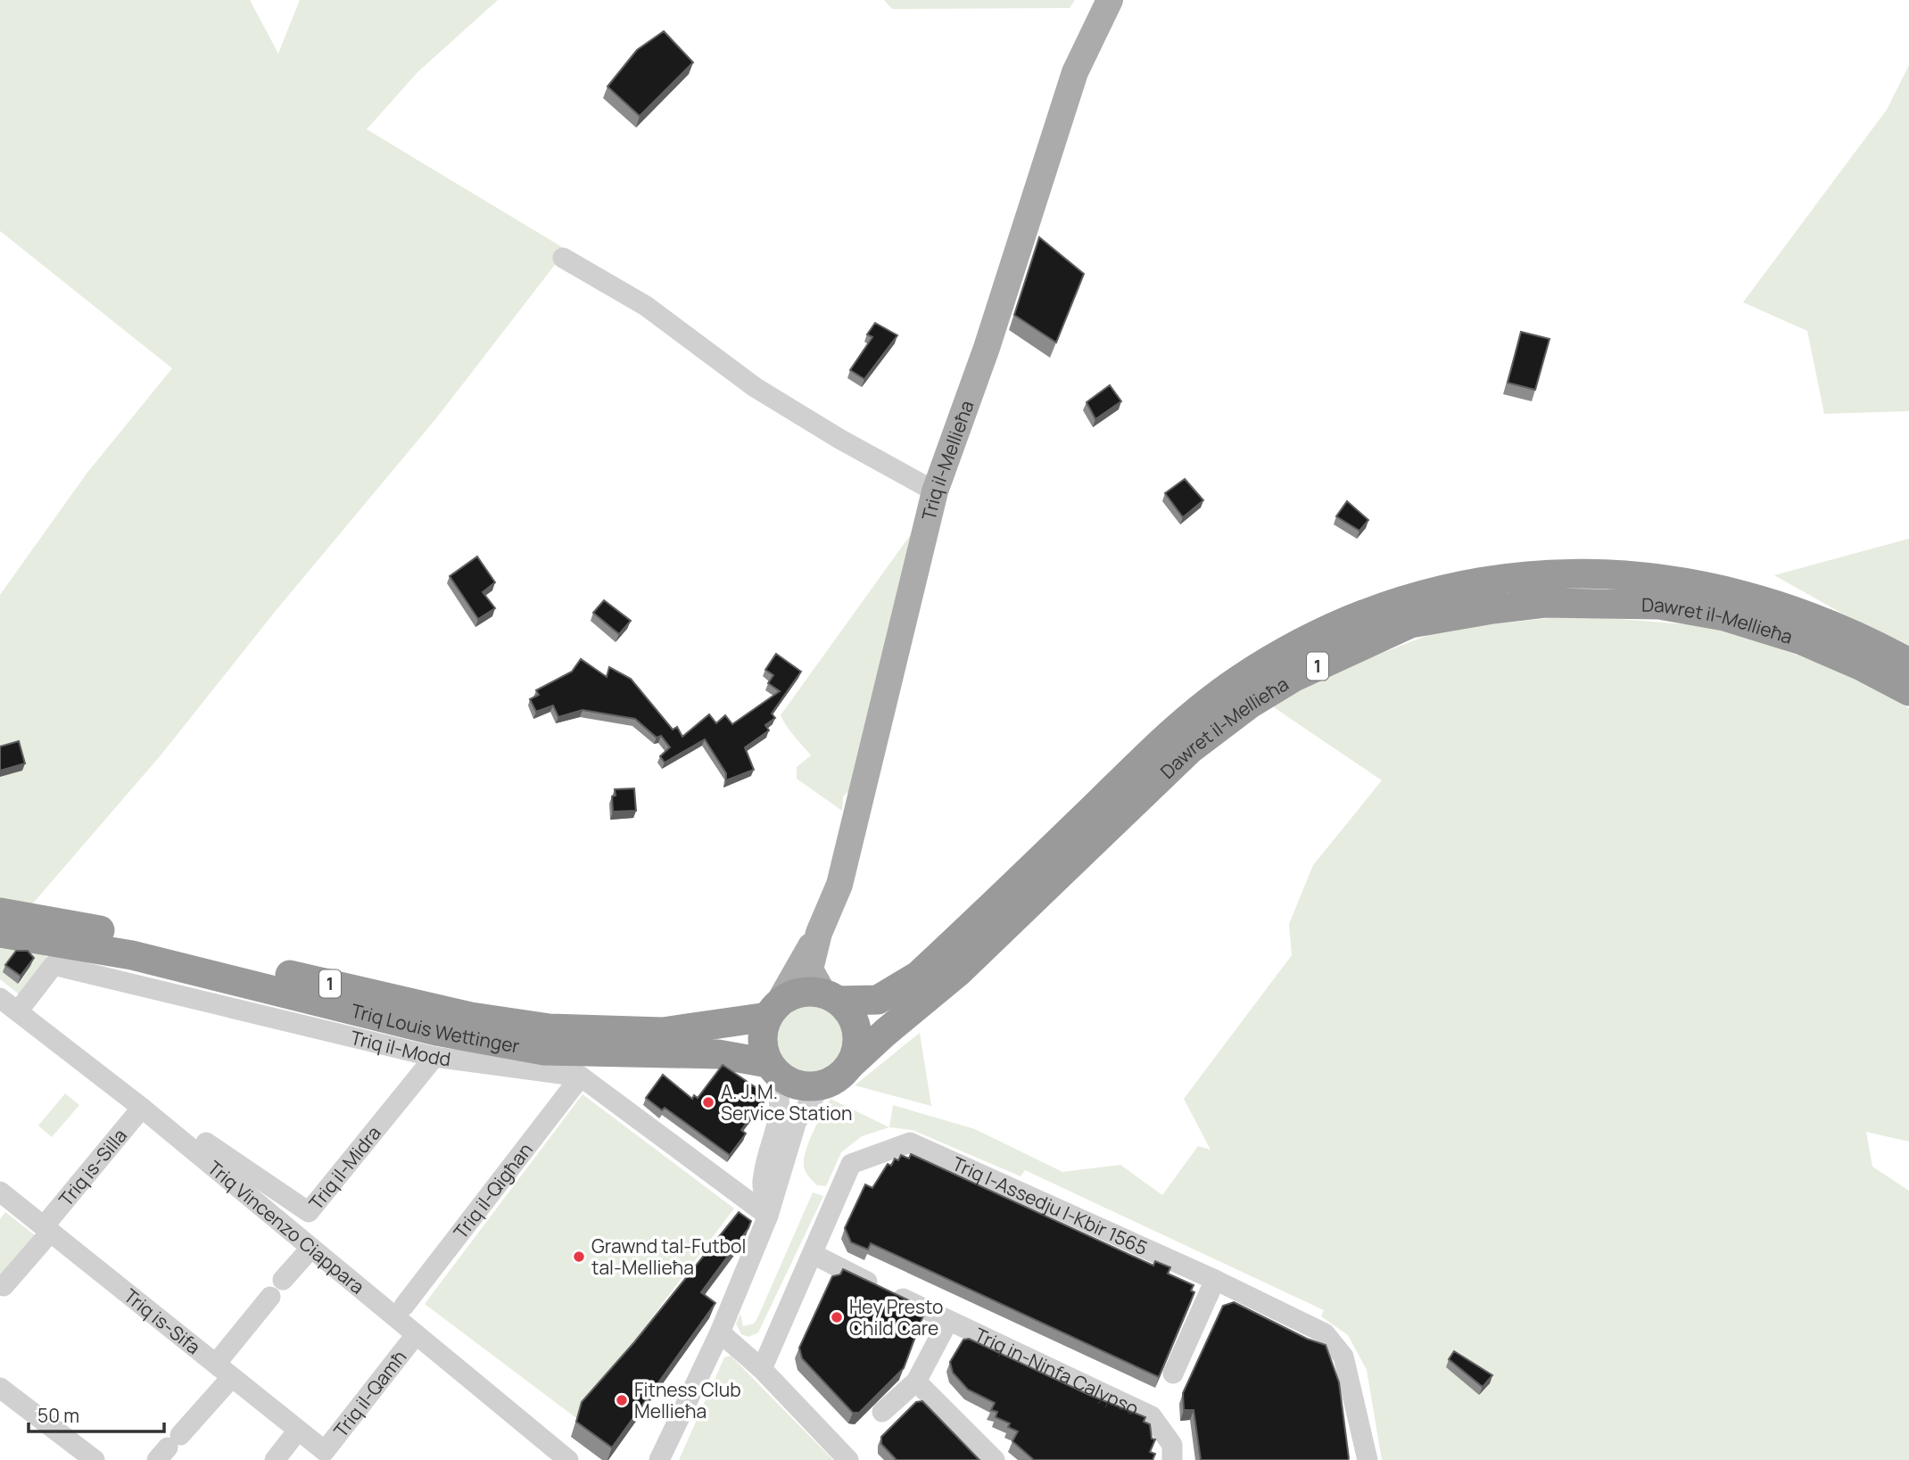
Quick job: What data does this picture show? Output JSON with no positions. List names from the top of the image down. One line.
{"streets":{"highway":["Dawret il-Mellieħa","1","Triq Louis Wettinger"],"main road":["Triq il-Mellieħa"],"street":["Triq il-Modd","Triq il-Midra","Triq is-Silla","Triq il-Qigħan","Triq l-Assedju l-Kbir 1565","Triq Vincenzo Ciappara","Triq is-Sifa","Triq in-Ninfa Calypso","Triq il-Qamħ"]},"crossings":[["Triq il-Mellieħa","Dawret il-Mellieħa"],["Triq il-Mellieħa","Triq Louis Wettinger"],["Dawret il-Mellieħa","Triq Louis Wettinger"],["Triq il-Modd","Triq il-Midra"],["Triq il-Modd","Triq il-Qigħan"],["Triq il-Modd","Triq Vincenzo Ciappara"],["Triq is-Silla","Triq Vincenzo Ciappara"],["Triq is-Silla","Triq is-Sifa"],["Triq l-Assedju l-Kbir 1565","Triq in-Ninfa Calypso"],["Triq Vincenzo Ciappara","Triq il-Qamħ"],["Triq is-Sifa","Triq il-Qamħ"]],"places":["A. J. M. Service Station","Grawnd tal-Futbol tal-Mellieħa","Hey Presto Child Care","Fitness Club Mellieħa"],"scale_bar":"50 m"}
